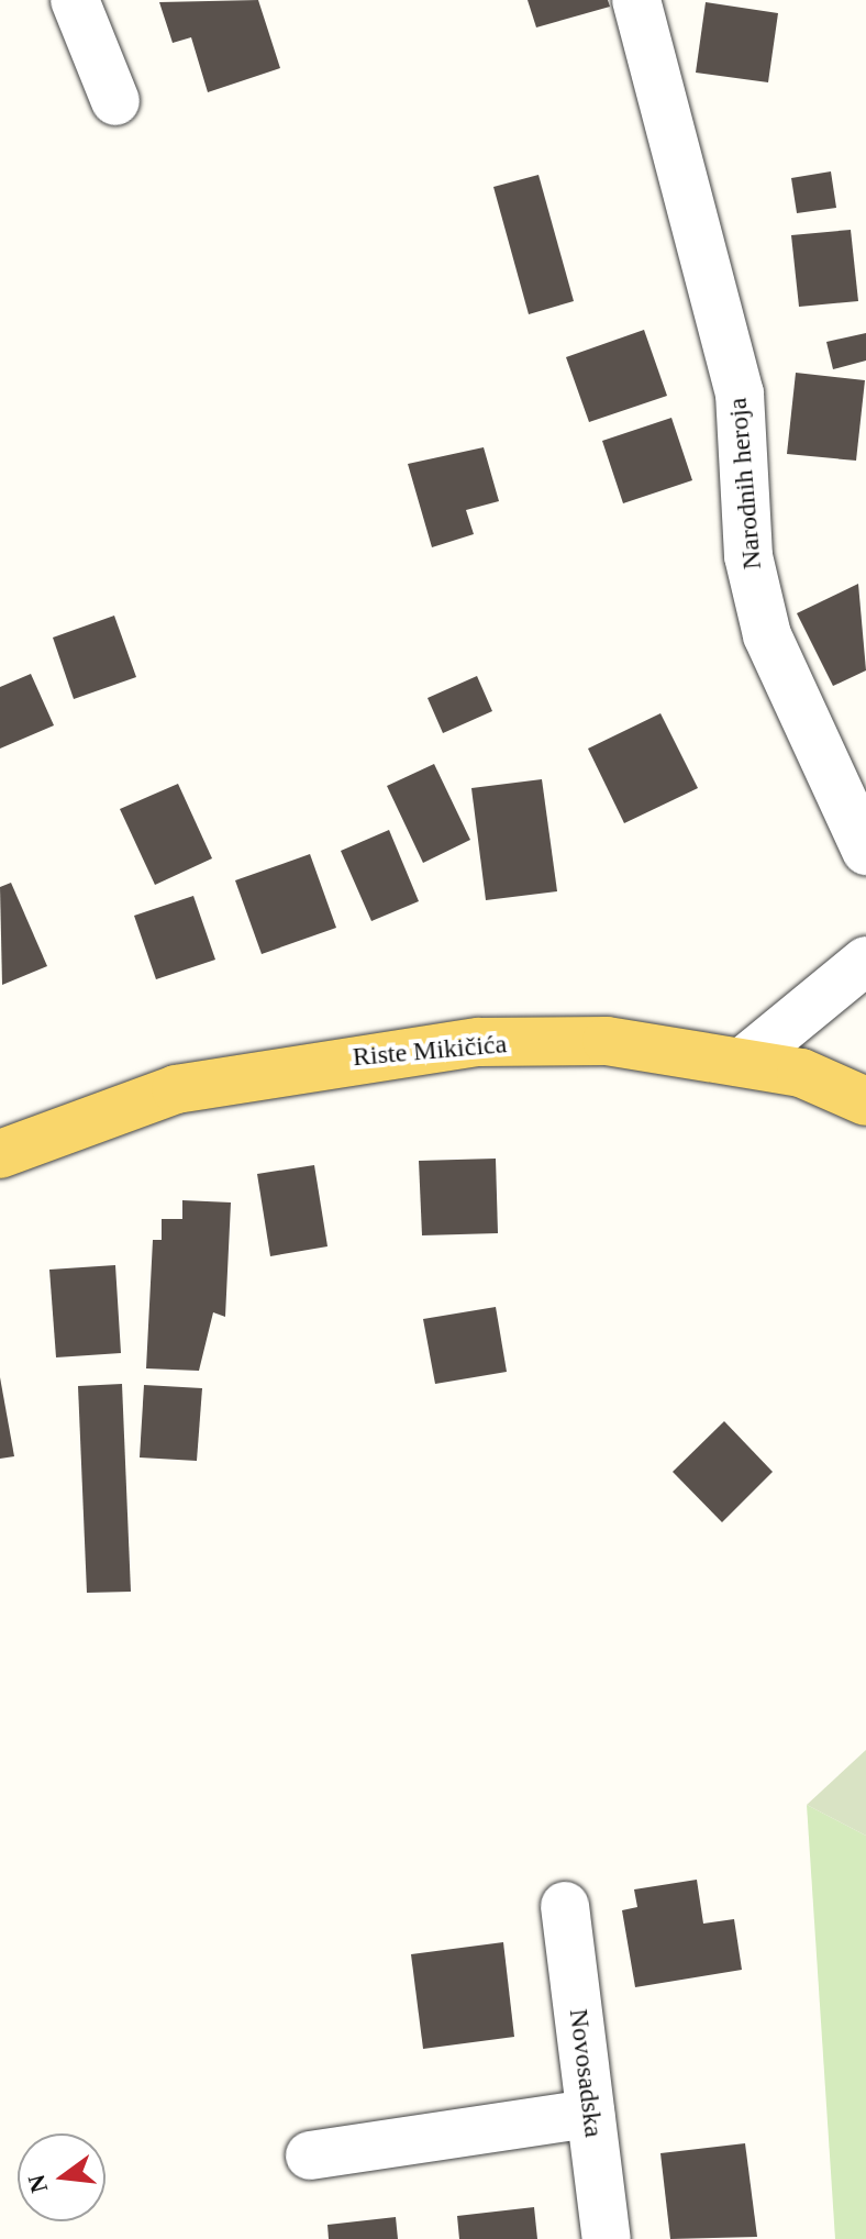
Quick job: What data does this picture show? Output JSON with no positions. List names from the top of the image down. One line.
{"streets":{"main road":["Riste Mikičića"],"street":["Narodnih heroja","Novosadska"]},"north":"left"}
